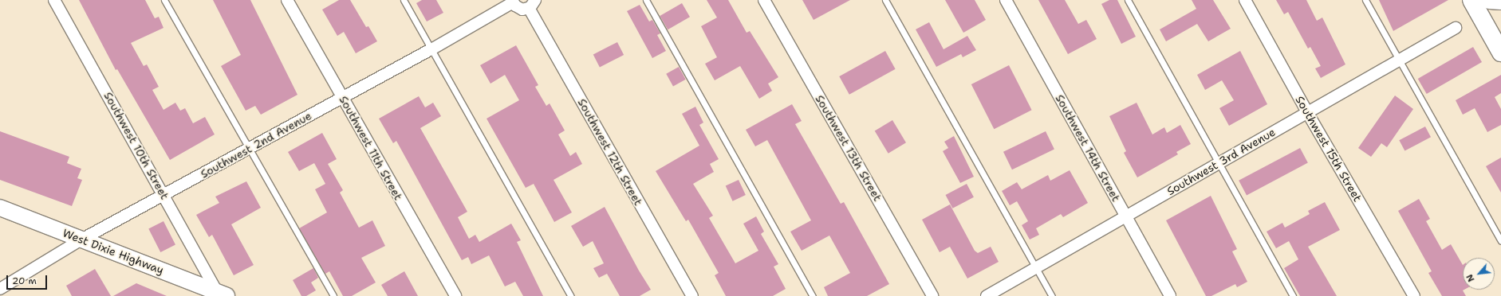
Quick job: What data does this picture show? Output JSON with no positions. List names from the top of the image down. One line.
{"streets":{"main road":["West Dixie Highway"],"street":["Southwest 2nd Avenue","Southwest 10th Street","Southwest 11th Street","Southwest 13th Street","Southwest 14th Street","Southwest 15th Street","Southwest 12th Street","Southwest 3rd Avenue"]},"crossings":[["Southwest 2nd Avenue","Southwest 10th Street"],["Southwest 2nd Avenue","Southwest 11th Street"],["Southwest 2nd Avenue","West Dixie Highway"],["Southwest 10th Street","West Dixie Highway"],["Southwest 14th Street","Southwest 3rd Avenue"],["Southwest 15th Street","Southwest 3rd Avenue"]],"scale_bar":"20 m","north":"bottom left"}
